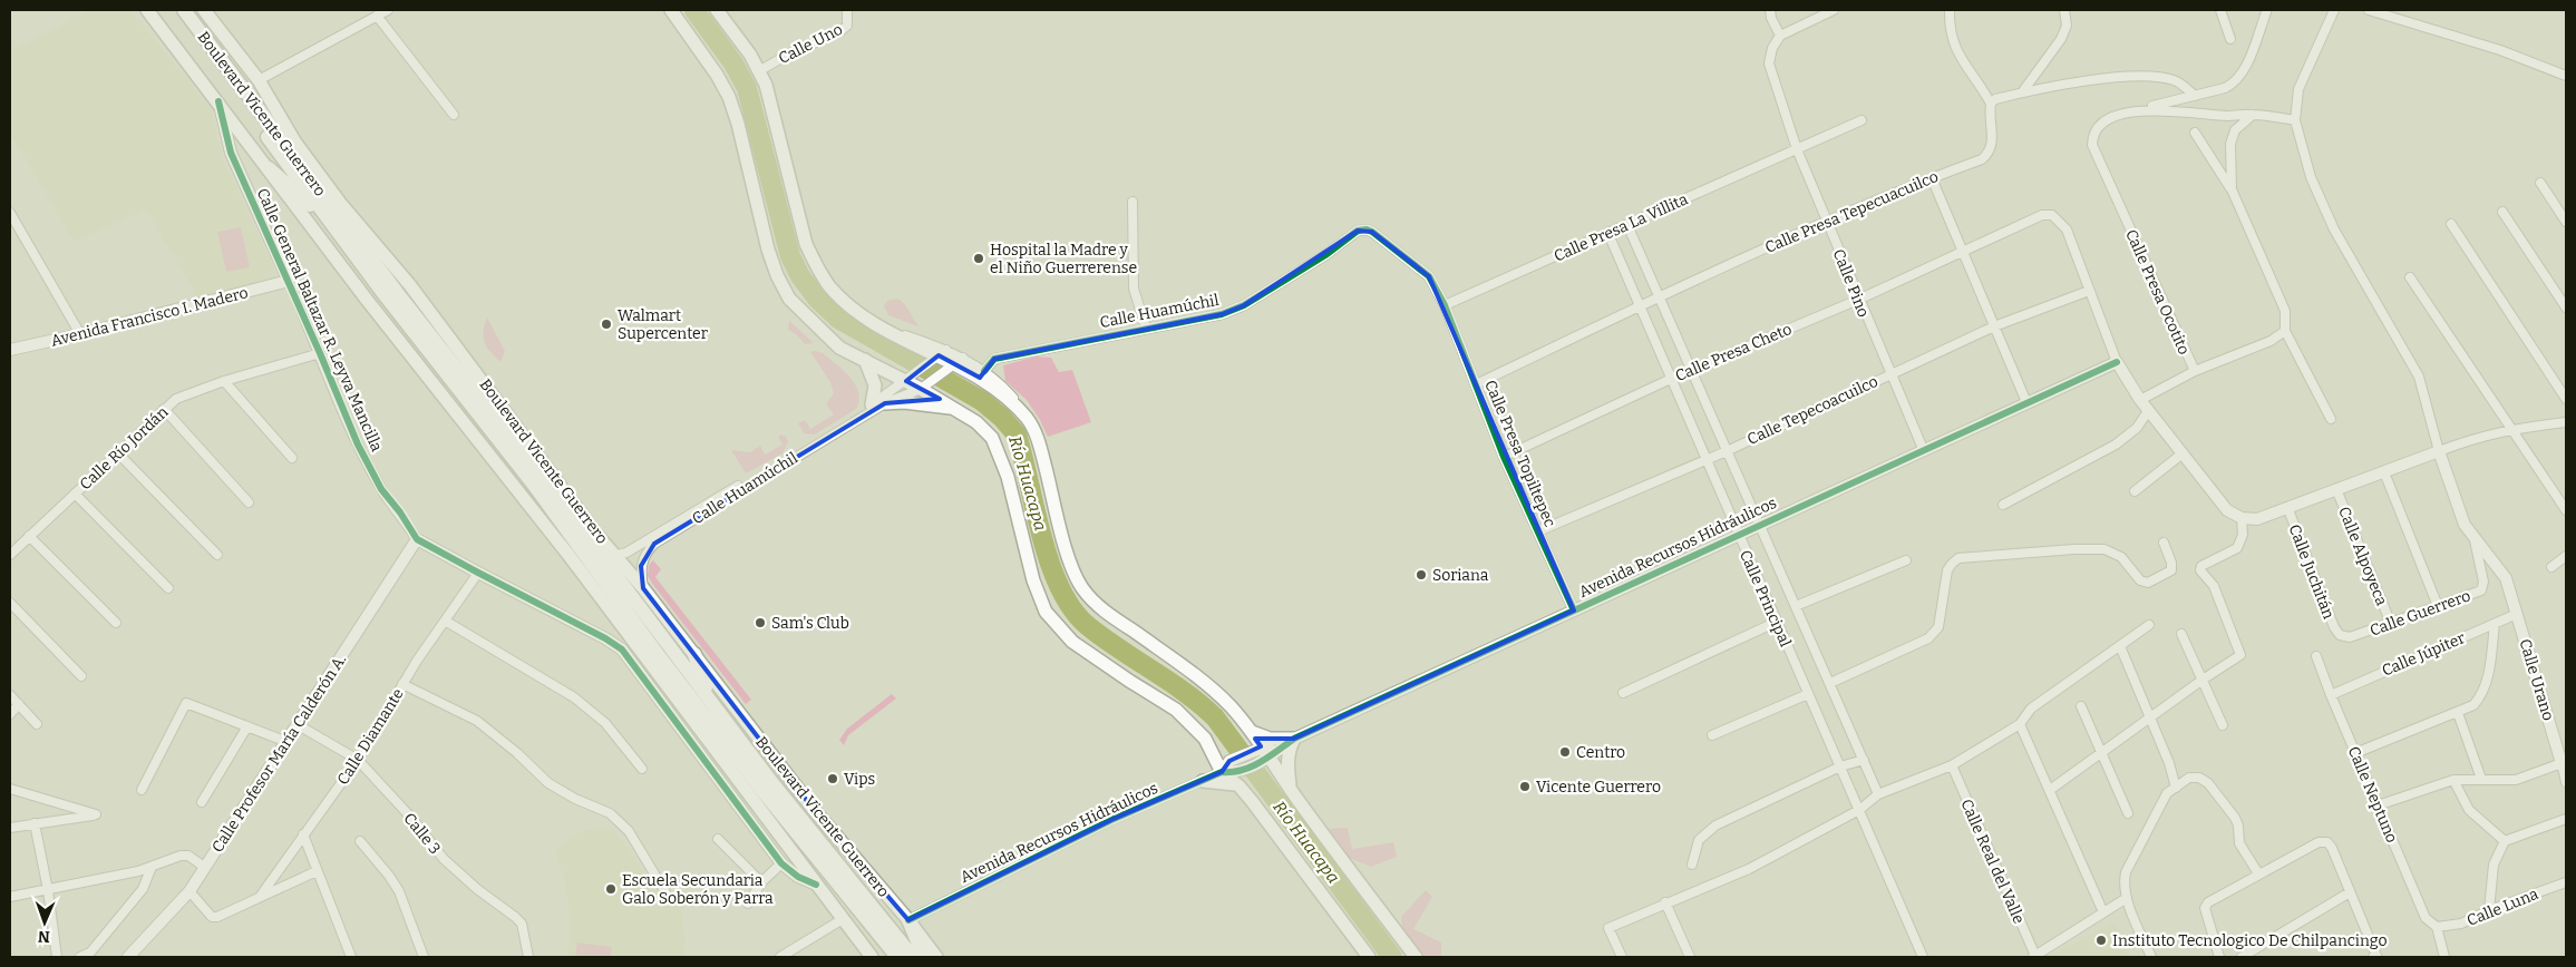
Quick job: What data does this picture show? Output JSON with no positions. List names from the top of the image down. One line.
{"streets":{"highway":["Boulevard Vicente Guerrero"],"street":["Calle Uno","Calle Presa Tepecuacuilco","Calle Presa La Villita","Calle Pino","Calle Presa Ocotito","Calle Huamúchil","Avenida Francisco I. Madero","Calle General Baltazar R. Leyva Mancilla","Calle Presa Cheto","Calle Tepecoacuilco","Calle Río Jordán","Calle Presa Topiltepec","Avenida Recursos Hidráulicos","Calle Alpoyeca","Calle Juchitán","Calle Principal","Calle Guerrero","Calle Júpiter","Calle Urano","Calle Diamante","Calle Profesor María Calderón A.","Calle Neptuno","Calle 3","Calle Real del Valle","Calle Luna"]},"crossings":[["Boulevard Vicente Guerrero","Calle Huamúchil"],["Boulevard Vicente Guerrero","Calle General Baltazar R. Leyva Mancilla"],["Boulevard Vicente Guerrero","Avenida Recursos Hidráulicos"],["Calle Presa Tepecuacuilco","Calle Pino"],["Calle Presa Tepecuacuilco","Calle Presa Topiltepec"],["Calle Presa Tepecuacuilco","Calle Principal"],["Calle Presa La Villita","Calle Pino"],["Calle Presa La Villita","Calle Presa Topiltepec"],["Calle Presa La Villita","Calle Principal"],["Calle Pino","Calle Presa Cheto"],["Calle Pino","Calle Tepecoacuilco"],["Calle Pino","Avenida Recursos Hidráulicos"],["Calle Huamúchil","Calle Presa Topiltepec"],["Avenida Francisco I. Madero","Calle General Baltazar R. Leyva Mancilla"],["Calle General Baltazar R. Leyva Mancilla","Calle Río Jordán"],["Calle General Baltazar R. Leyva Mancilla","Calle Profesor María Calderón A."],["Calle Presa Cheto","Calle Tepecoacuilco"],["Calle Presa Cheto","Calle Presa Topiltepec"],["Calle Presa Cheto","Calle Principal"],["Calle Tepecoacuilco","Calle Presa Topiltepec"],["Calle Tepecoacuilco","Calle Principal"],["Calle Presa Topiltepec","Avenida Recursos Hidráulicos"],["Avenida Recursos Hidráulicos","Calle Principal"],["Calle Alpoyeca","Calle Guerrero"],["Calle Juchitán","Calle Guerrero"],["Calle Guerrero","Calle Urano"],["Calle Júpiter","Calle Urano"],["Calle Júpiter","Calle Neptuno"],["Calle Diamante","Calle 3"],["Calle Profesor María Calderón A.","Calle 3"],["Calle Neptuno","Calle Luna"]],"water":["Río Huacapa"],"places":["Hospital la Madre y el Niño Guerrerense","Walmart Supercenter","Soriana","Sam's Club","Centro","Vips","Vicente Guerrero","Escuela Secundaria Galo Soberón y Parra","Instituto Tecnologico De Chilpancingo"],"north":"bottom"}
